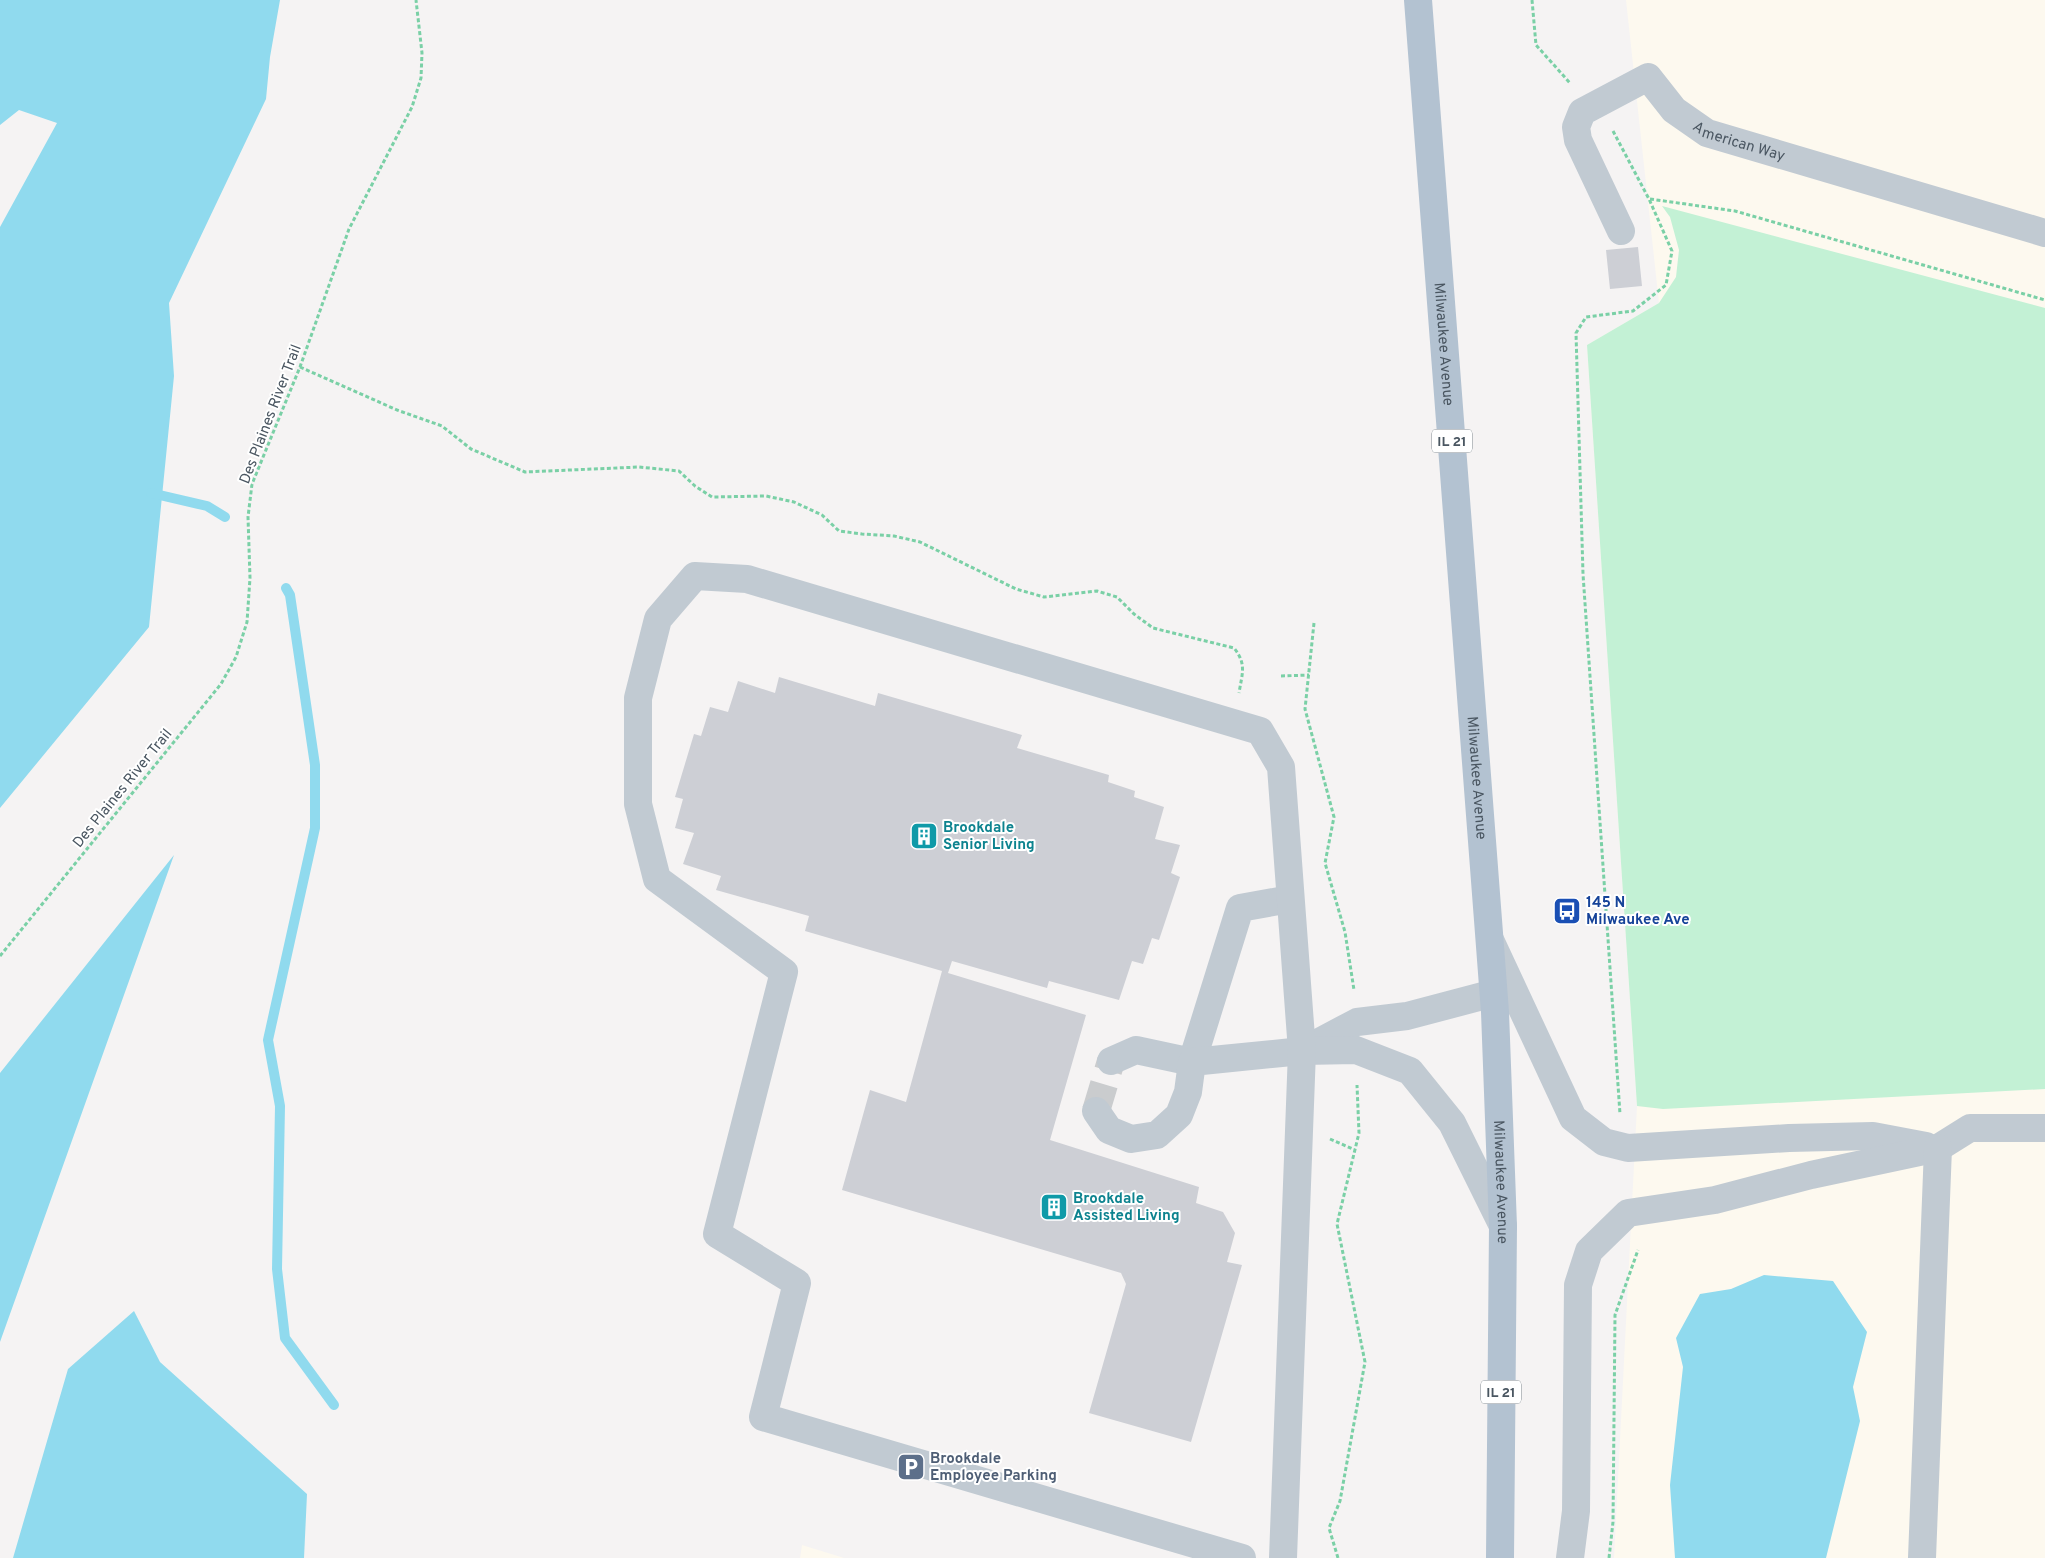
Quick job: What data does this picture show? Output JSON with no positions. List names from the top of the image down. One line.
{"streets":{"main road":["Milwaukee Avenue","IL 21"],"lane":["American Way"],"path":["Des Plaines River Trail"]},"places":{"building":["Brookdale Senior Living","Brookdale Assisted Living"],"bus stop":["145 N Milwaukee Ave"],"parking":["Brookdale Employee Parking"]}}
